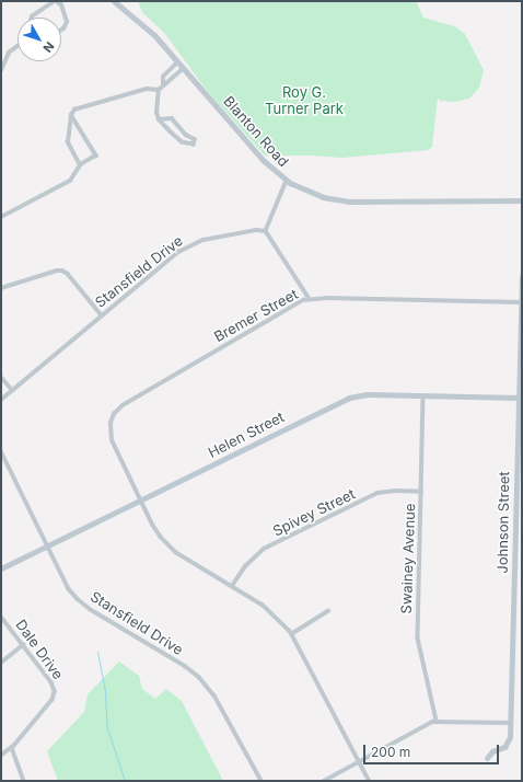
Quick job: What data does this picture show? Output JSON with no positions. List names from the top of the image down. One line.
{"streets":{"street":["Blanton Road","Stansfield Drive","Bremer Street","Helen Street","Spivey Street","Johnson Street","Swainey Avenue","Dale Drive"]},"crossings":[["Stansfield Drive","Helen Street"],["Bremer Street","Helen Street"],["Bremer Street","Spivey Street"],["Bremer Street","Johnson Street"],["Helen Street","Johnson Street"],["Helen Street","Swainey Avenue"],["Spivey Street","Swainey Avenue"]],"parks":["Roy G. Turner Park"],"scale_bar":"200 m","north":"bottom right"}
